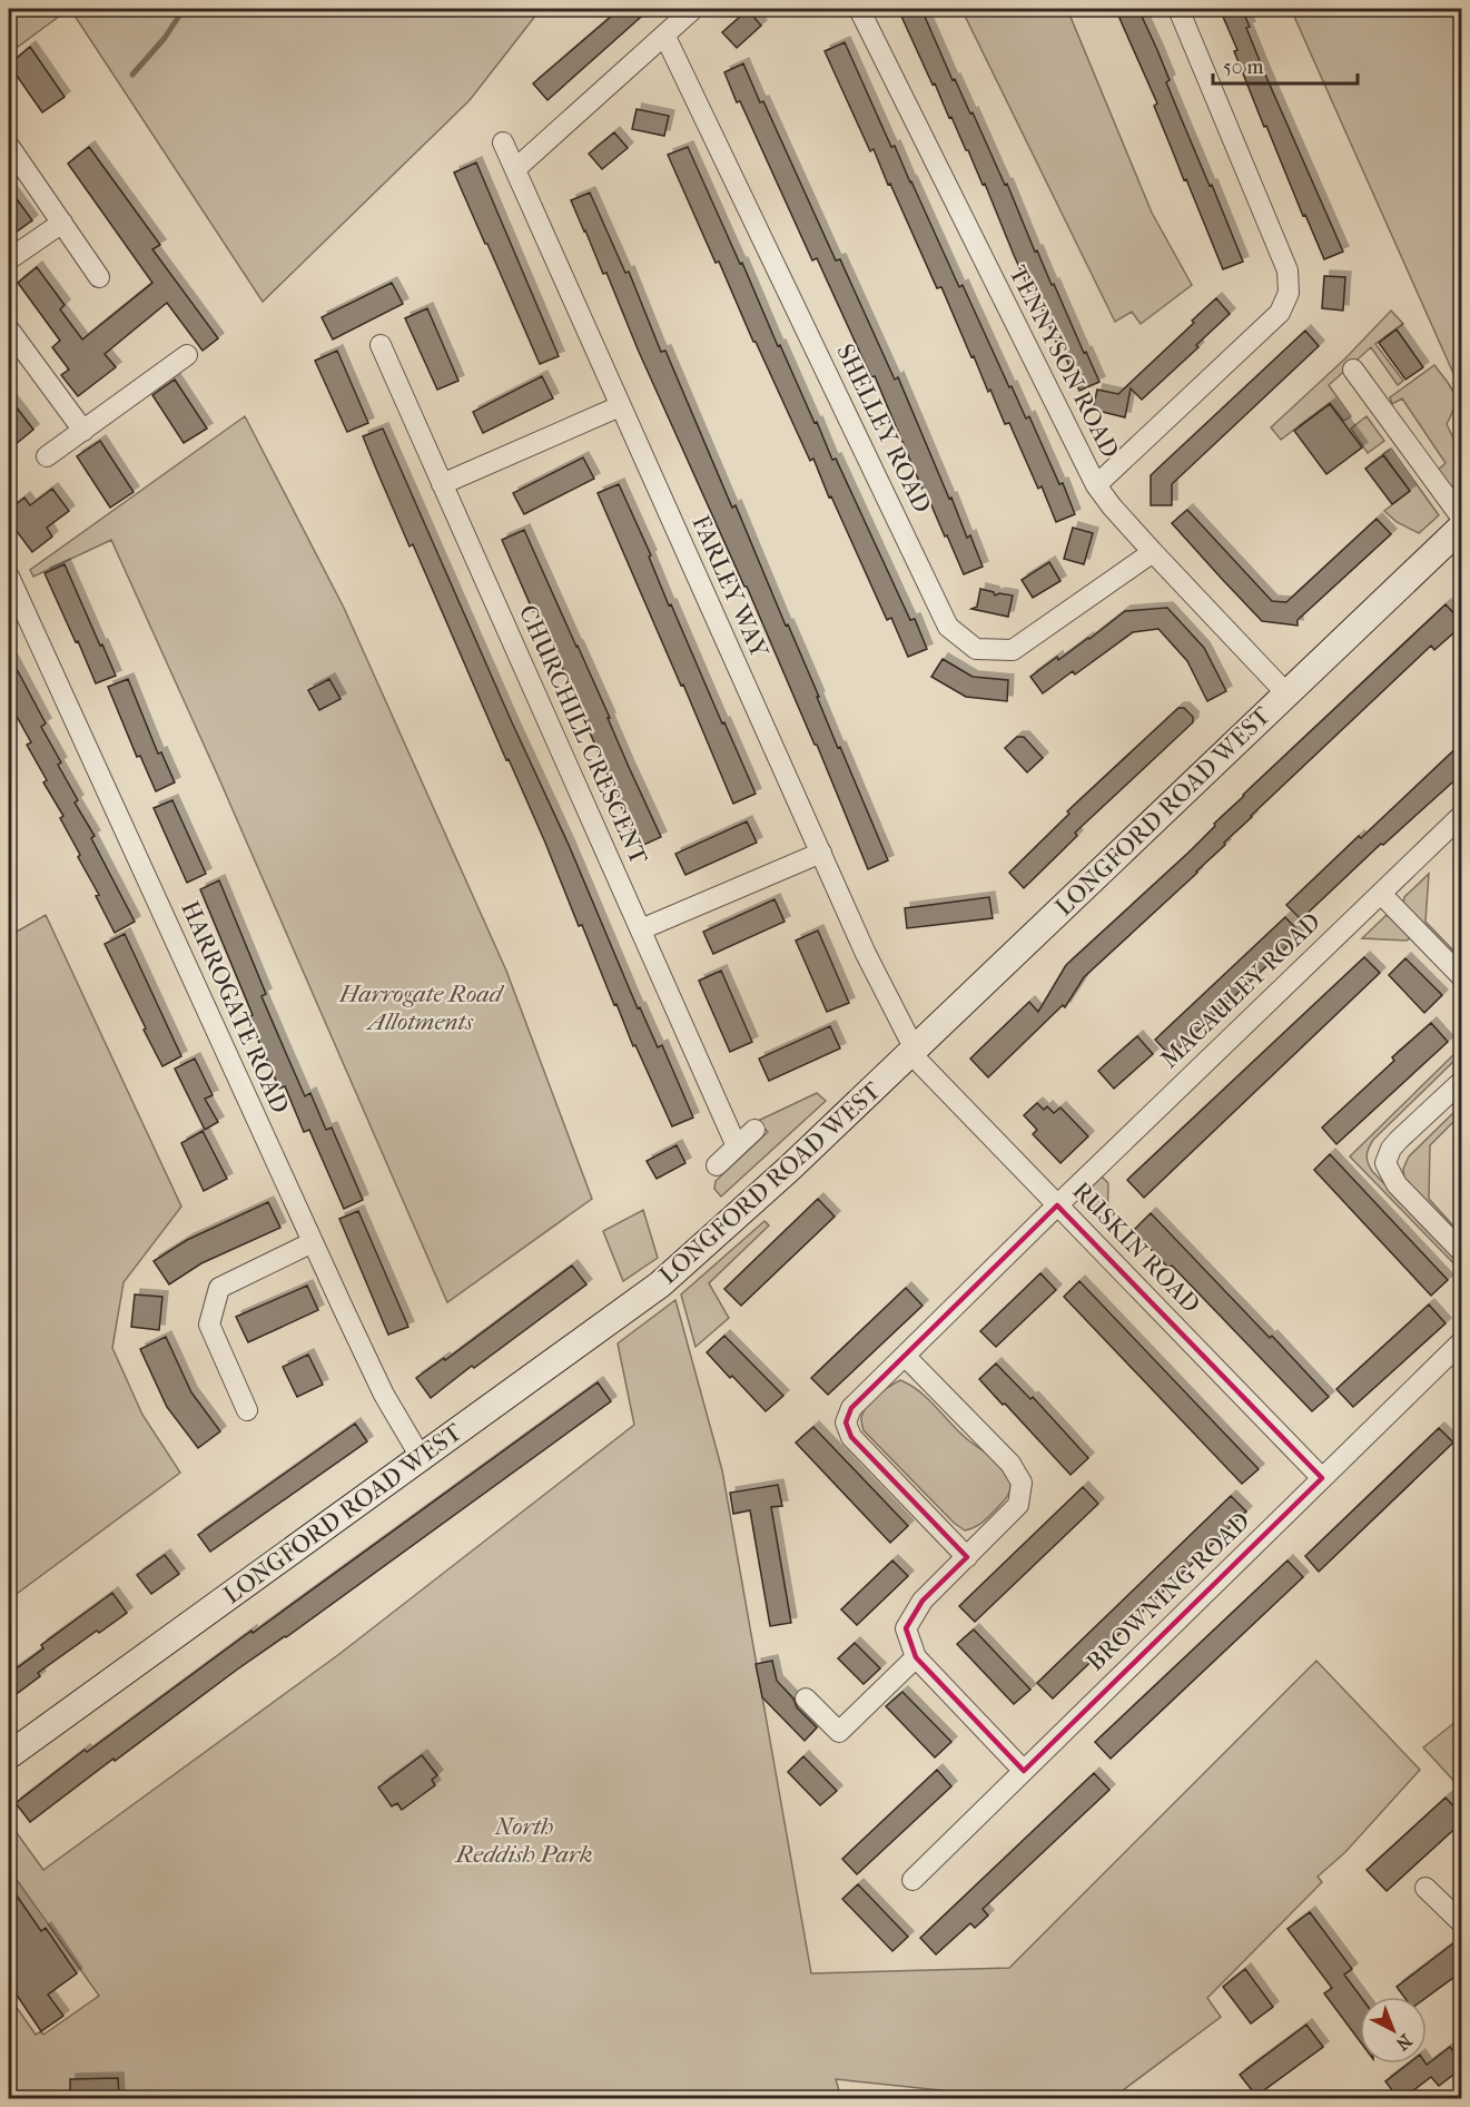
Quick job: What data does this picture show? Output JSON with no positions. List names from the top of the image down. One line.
{"streets":{"street":["TENNYSON ROAD","SHELLEY ROAD","FARLEY WAY","CHURCHILL CRESCENT","LONGFORD ROAD WEST","MACAULEY ROAD","HARROGATE ROAD","RUSKIN ROAD","BROWNING ROAD"]},"crossings":[["TENNYSON ROAD","SHELLEY ROAD"],["TENNYSON ROAD","LONGFORD ROAD WEST"],["FARLEY WAY","LONGFORD ROAD WEST"],["FARLEY WAY","RUSKIN ROAD"],["LONGFORD ROAD WEST","HARROGATE ROAD"],["LONGFORD ROAD WEST","RUSKIN ROAD"],["MACAULEY ROAD","RUSKIN ROAD"],["RUSKIN ROAD","BROWNING ROAD"]],"parks":["Harrogate Road Allotments","North Reddish Park"],"scale_bar":"50 m","north":"bottom right"}
